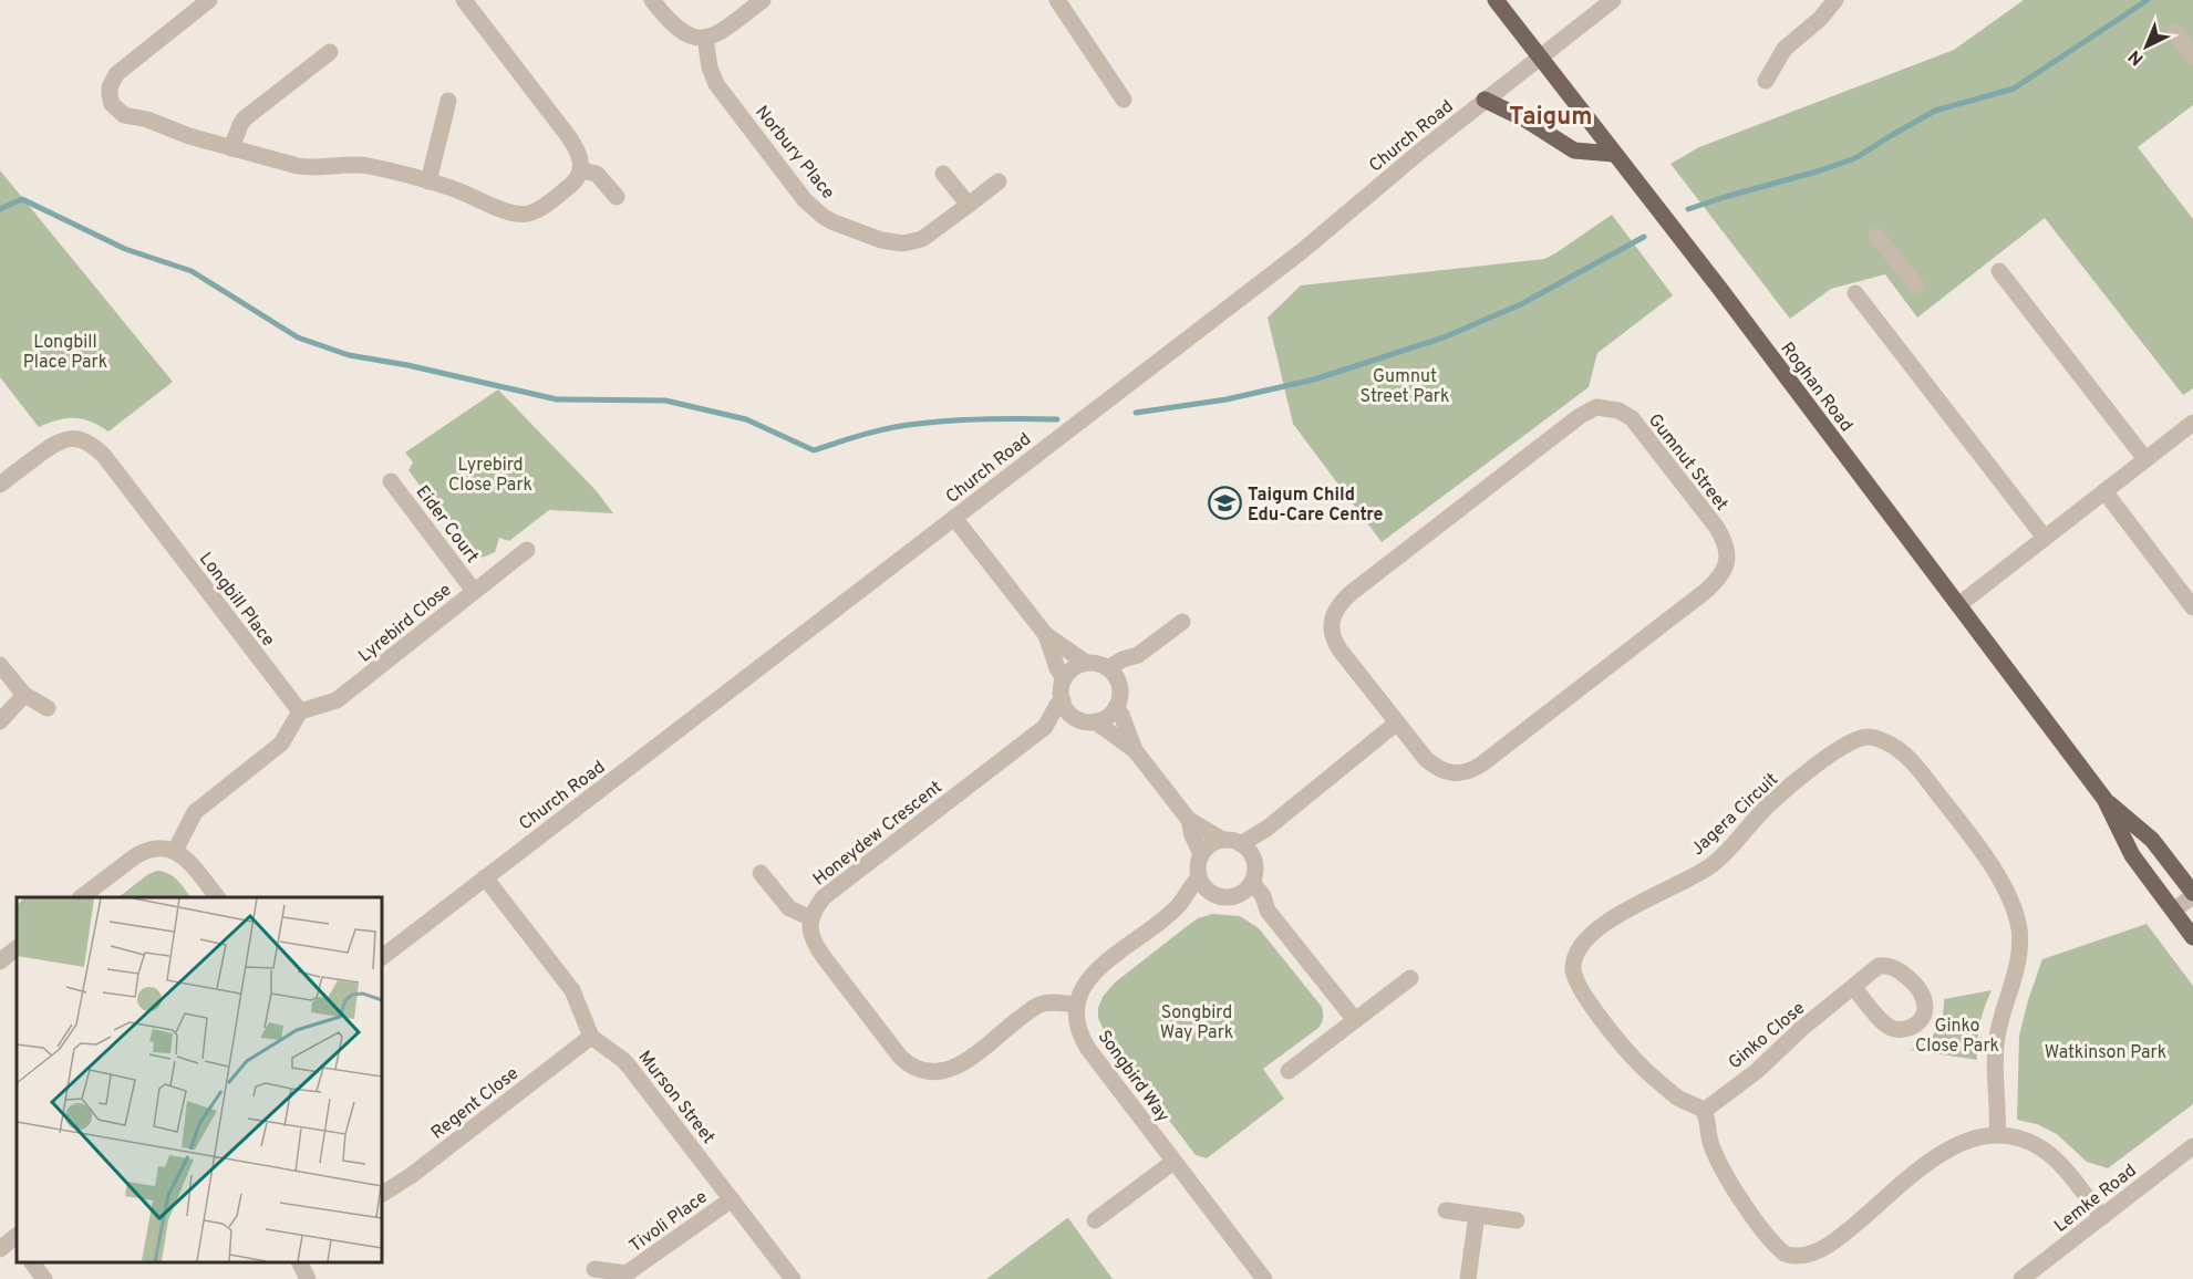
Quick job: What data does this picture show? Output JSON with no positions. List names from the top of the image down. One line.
{"streets":{"main road":["Roghan Road"],"street":["Church Road","Norbury Place","Gumnut Street","Eider Court","Longbill Place","Lyrebird Close","Jagera Circuit","Honeydew Crescent","Ginko Close","Songbird Way","Murson Street","Regent Close","Lemke Road","Tivoli Place"]},"crossings":[["Church Road","Roghan Road"],["Eider Court","Lyrebird Close"],["Longbill Place","Lyrebird Close"],["Jagera Circuit","Ginko Close"],["Murson Street","Regent Close"],["Murson Street","Tivoli Place"]],"districts":["Taigum"],"parks":["Longbill Place Park","Gumnut Street Park","Lyrebird Close Park","Songbird Way Park","Ginko Close Park","Watkinson Park"],"places":{"school or university":["Taigum Child Edu-Care Centre"]},"north":"bottom left"}
